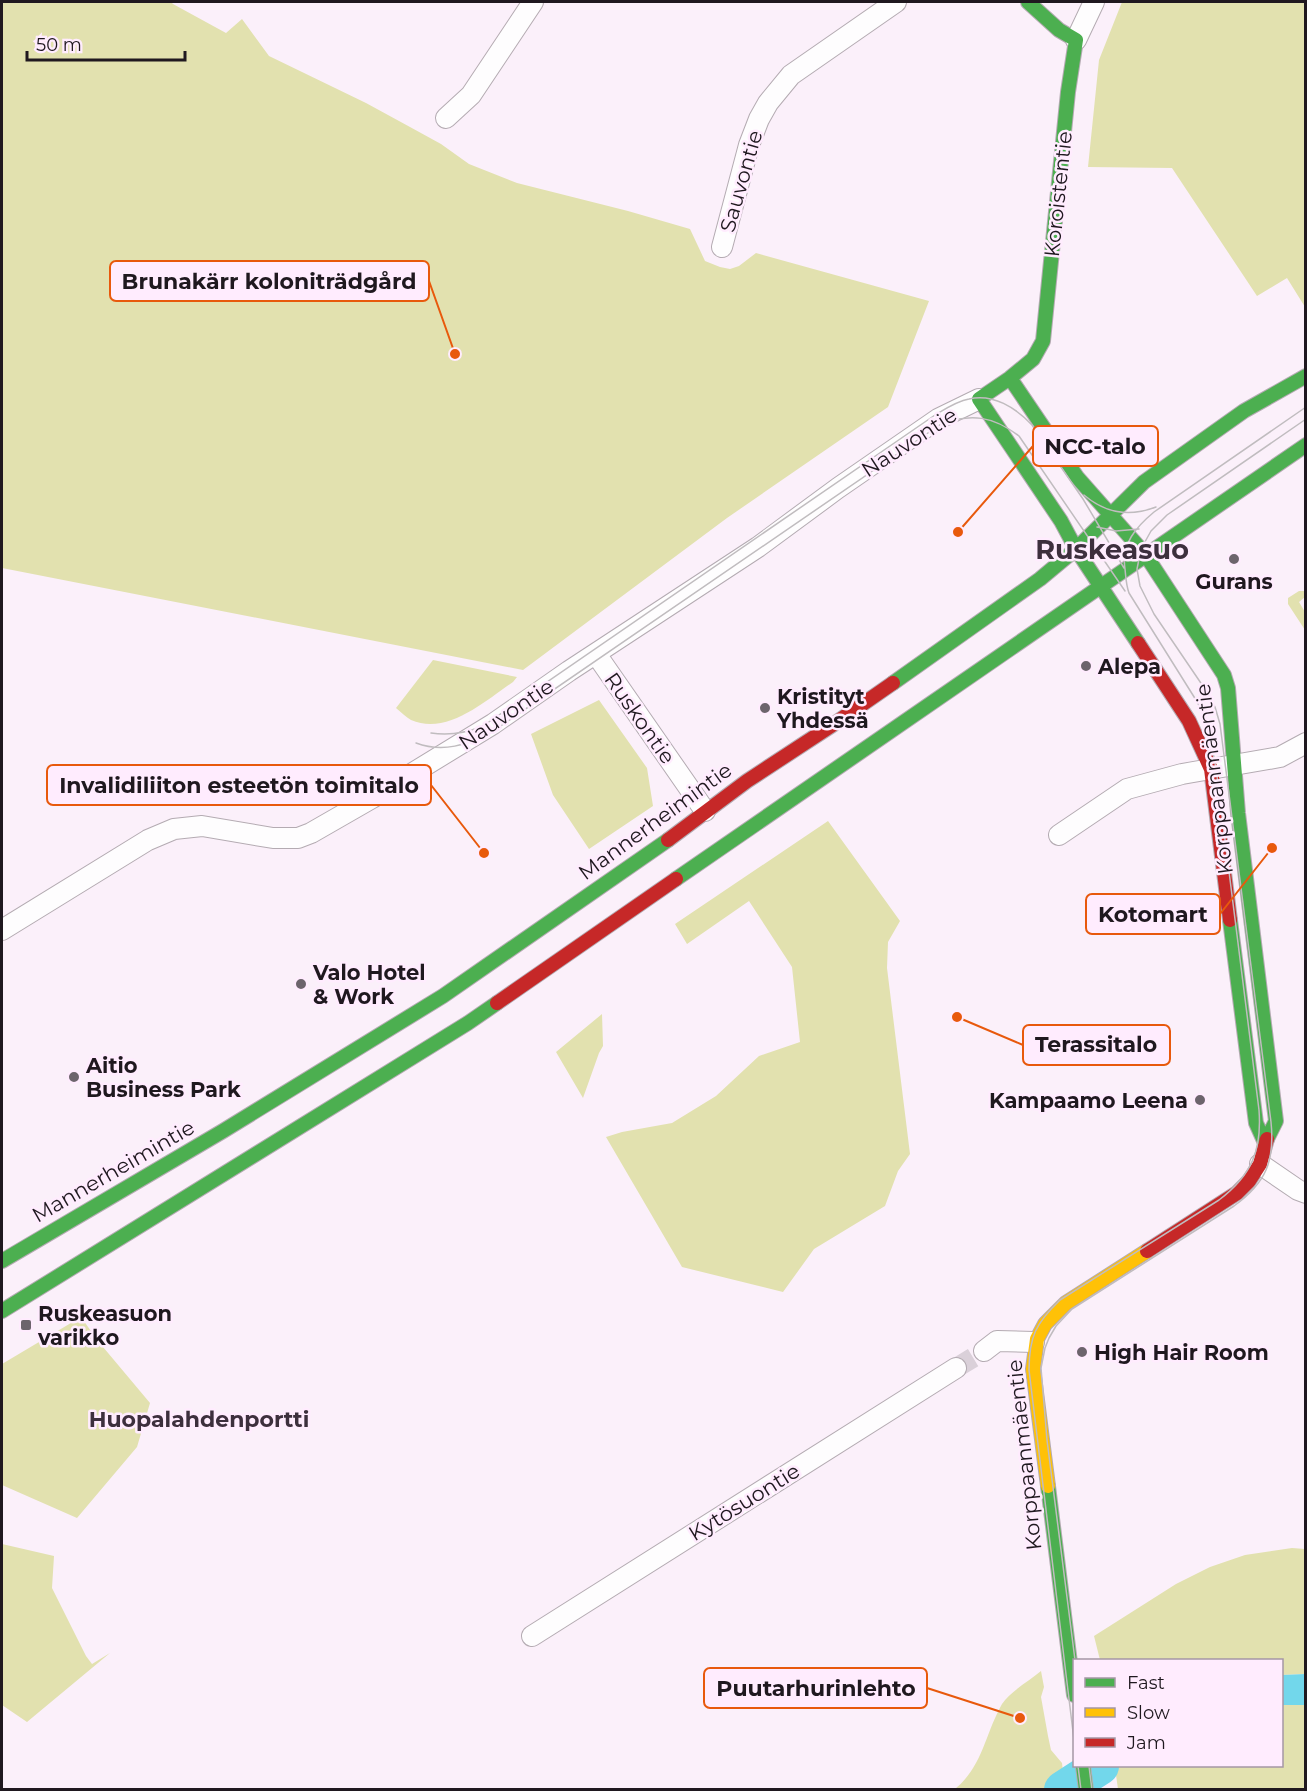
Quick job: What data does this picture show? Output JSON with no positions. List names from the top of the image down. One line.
{"streets":{"main road":["Koroistentie","Korppaanmäentie","Mannerheimintie"],"street":["Sauvontie","Nauvontie","Ruskontie","Kytösuontie"]},"crossings":[["Koroistentie","Nauvontie"],["Nauvontie","Ruskontie"],["Ruskontie","Mannerheimintie"],["Korppaanmäentie","Mannerheimintie"]],"districts":["Ruskeasuo","Huopalahdenportti"],"places":{"other":["Brunakärr koloniträdgård","NCC-talo","Gurans","Alepa","Kristityt Yhdessä","Kotomart","Invalidiliiton esteetön toimitalo","Valo Hotel & Work","Terassitalo","Aitio Business Park","Kampaamo Leena","High Hair Room","Puutarhurinlehto"],"transit":["Ruskeasuon varikko"]},"legend":["Fast","Slow","Jam"],"scale_bar":"50 m"}
